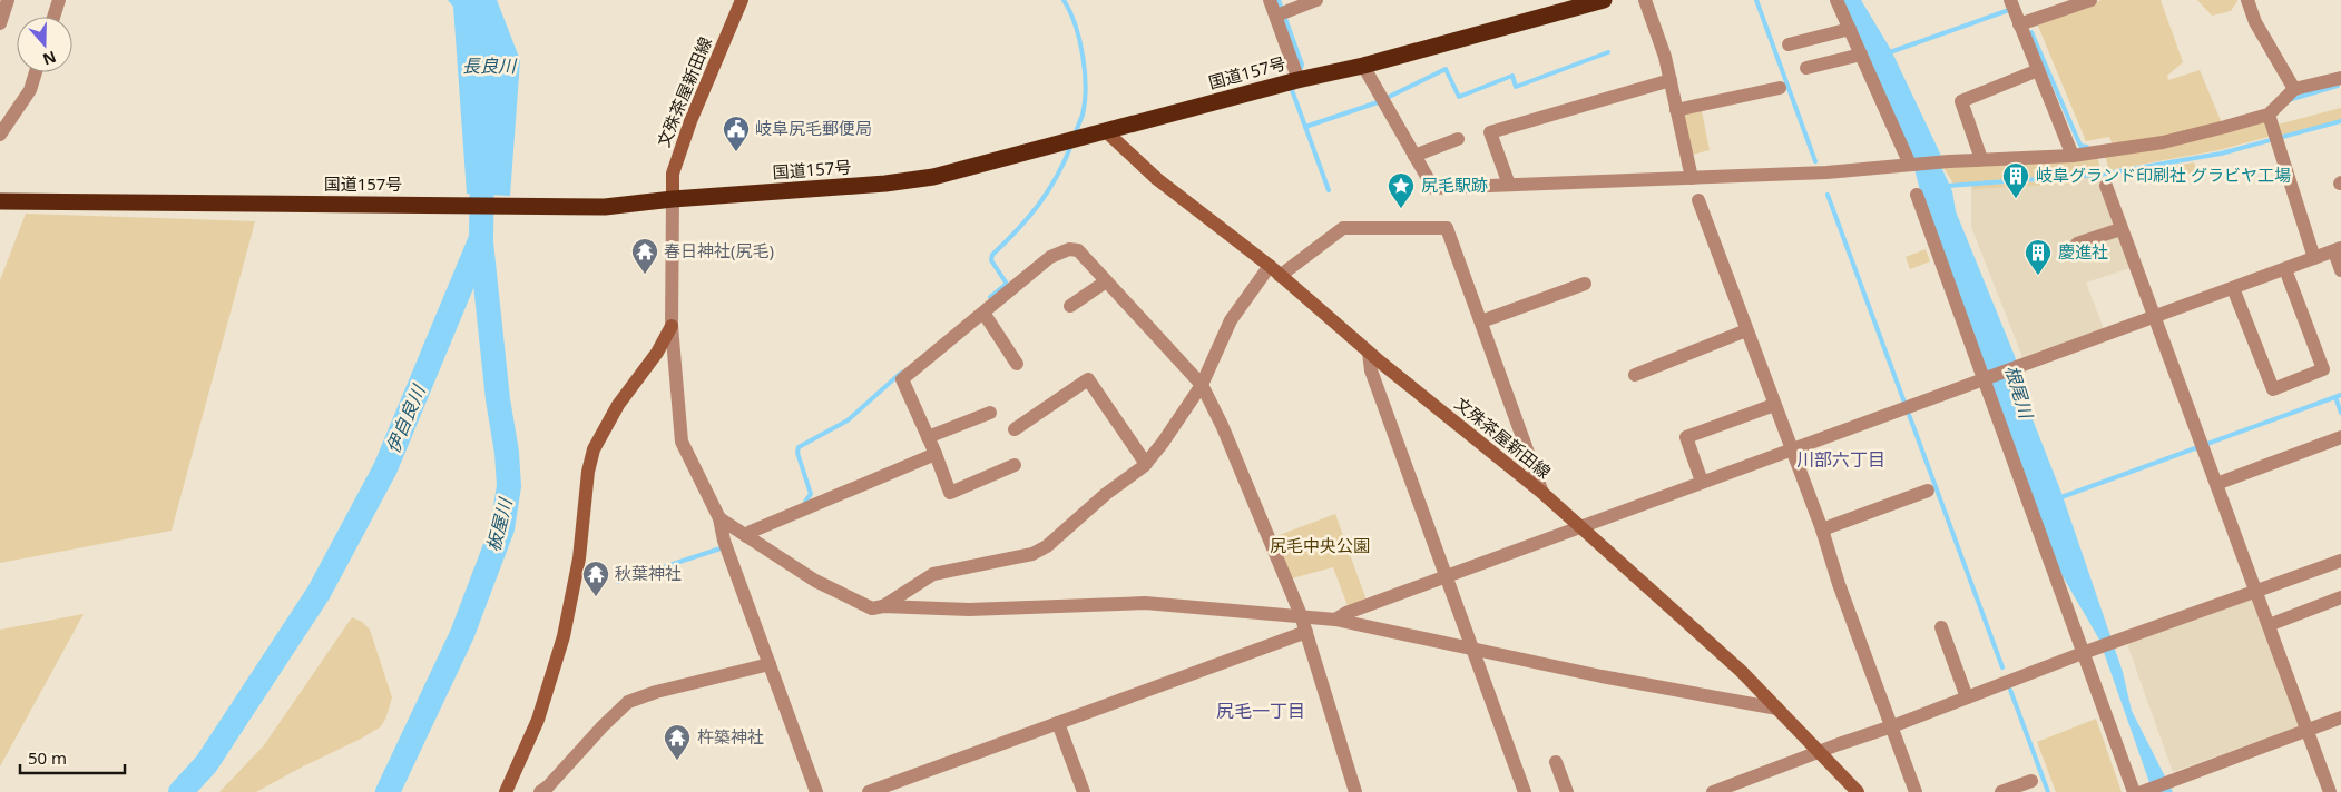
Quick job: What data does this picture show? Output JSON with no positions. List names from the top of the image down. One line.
{"streets":{"highway":["国道157号"],"main road":["文殊茶屋新田線"]},"crossings":[["国道157号","文殊茶屋新田線"]],"districts":["川部六丁目","尻毛一丁目"],"water":["長良川","根尾川","伊自良川","板屋川"],"parks":["尻毛中央公園"],"places":{"public building":["岐阜尻毛郵便局"],"building":["岐阜グランド印刷社 グラビヤ工場","慶進社"],"place":["尻毛駅跡"],"temple":["春日神社(尻毛)","秋葉神社","杵築神社"]},"scale_bar":"50 m","north":"bottom"}
